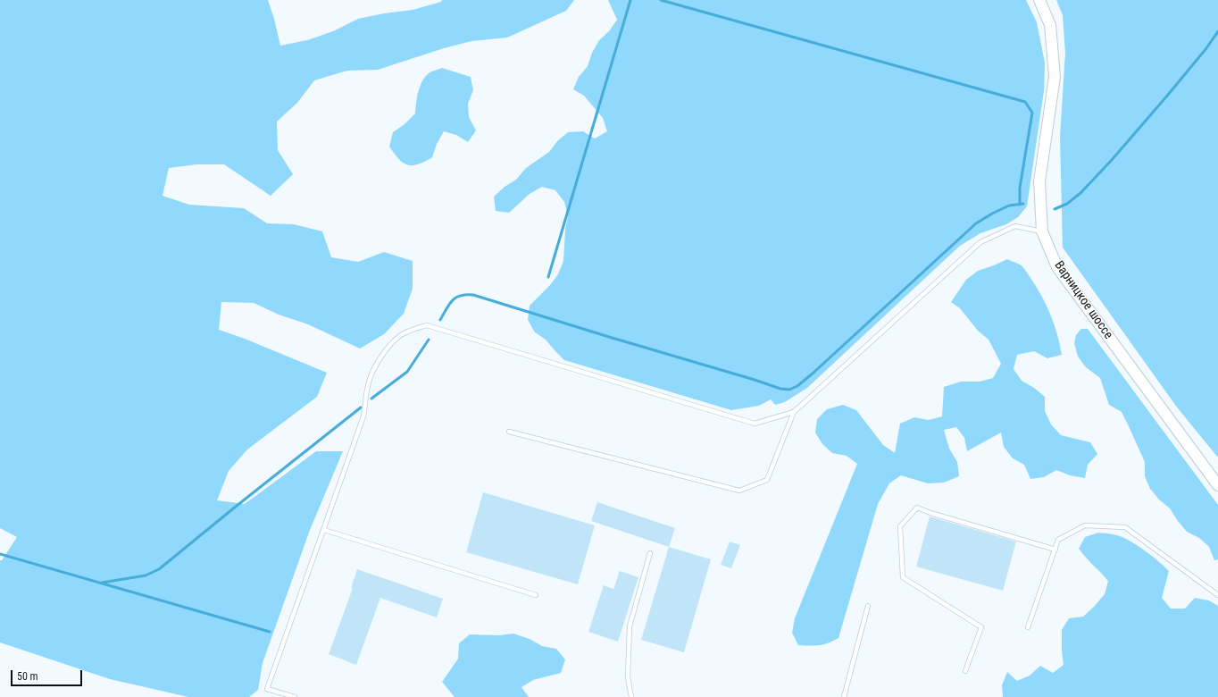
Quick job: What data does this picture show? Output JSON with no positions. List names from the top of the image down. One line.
{"streets":{"street":["Варницкое шоссе"]},"scale_bar":"50 m"}
